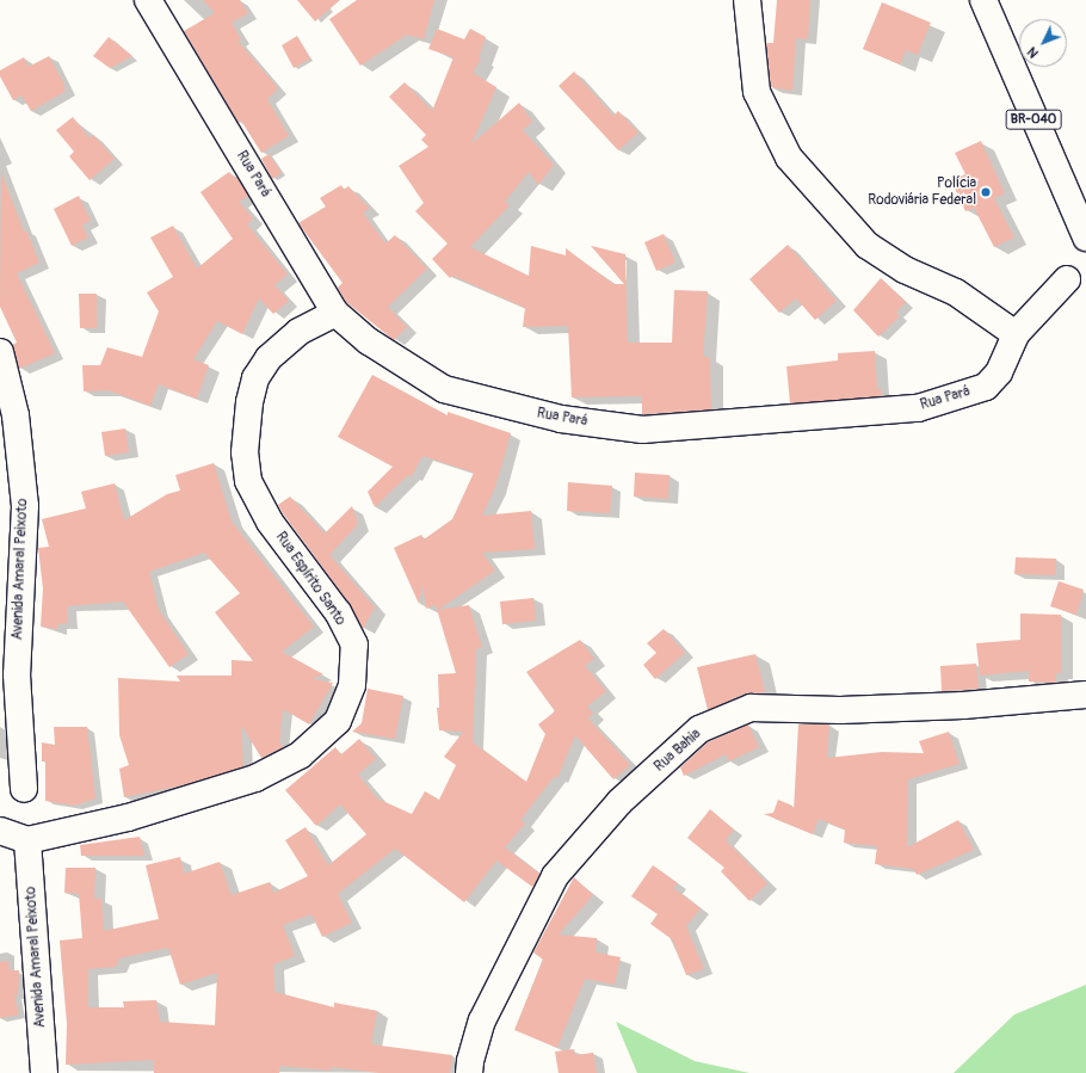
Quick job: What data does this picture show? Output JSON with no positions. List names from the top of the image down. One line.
{"streets":{"main road":["BR-040","Rua Pará","Avenida Amaral Peixoto","Rua Espírito Santo","Rua Bahia"]},"crossings":[["Rua Pará","Rua Espírito Santo"],["Avenida Amaral Peixoto","Rua Espírito Santo"]],"places":["Polícia Rodoviária Federal"],"north":"bottom left"}
